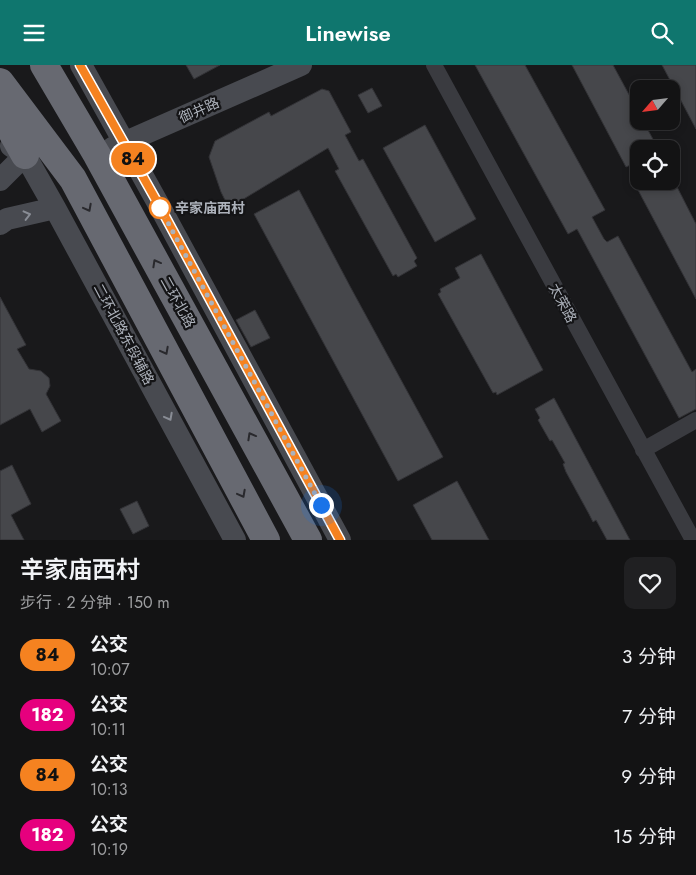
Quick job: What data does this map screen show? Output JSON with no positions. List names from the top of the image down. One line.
{"streets":{"highway":["二环北路"],"main road":["御井路","二环北路东段辅路"],"street":["太荣路"]},"crossings":[["御井路","二环北路"]],"places":["辛家庙西村"],"lines":["bus line 84"],"north":"bottom left","page":{"header":"Linewise","on_map":"84","heading":["辛家庙西村","步行 · 2 分钟 · 150 m"],"list":[{"mark":"84","name":"公交","note":"10:07","value":"3 分钟"},{"mark":"182","name":"公交","note":"10:11","value":"7 分钟"},{"mark":"84","name":"公交","note":"10:13","value":"9 分钟"},{"mark":"182","name":"公交","note":"10:19","value":"15 分钟"}]}}
